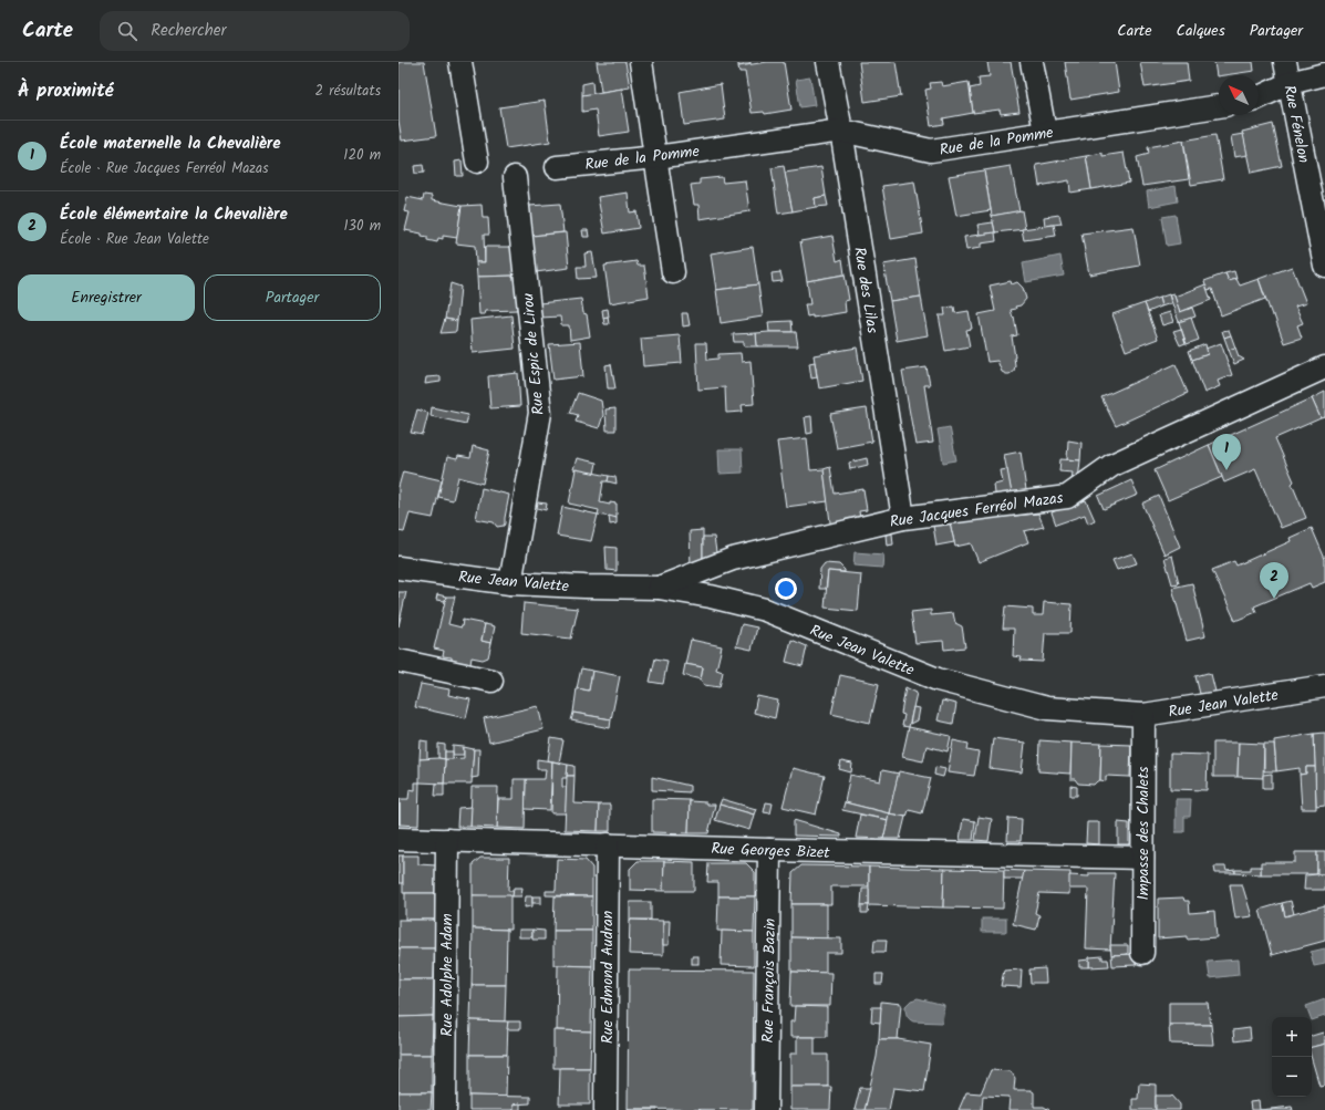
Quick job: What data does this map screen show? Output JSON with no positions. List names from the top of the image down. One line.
{"streets":{"street":["Rue Fénelon","Rue de la Pomme","Rue des Lilas","Rue Espic de Lirou","Rue Jacques Ferréol Mazas","Rue Jean Valette","Impasse des Chalets","Rue Georges Bizet","Rue Adolphe Adam","Rue Edmond Audran","Rue François Bazin"]},"crossings":[["Rue de la Pomme","Rue des Lilas"],["Rue des Lilas","Rue Jacques Ferréol Mazas"],["Rue Espic de Lirou","Rue Jean Valette"],["Rue Jacques Ferréol Mazas","Rue Jean Valette"],["Rue Jean Valette","Impasse des Chalets"],["Impasse des Chalets","Rue Georges Bizet"],["Rue Georges Bizet","Rue Adolphe Adam"],["Rue Georges Bizet","Rue Edmond Audran"],["Rue Georges Bizet","Rue François Bazin"]],"north":"top left","page":{"header":"Carte","search":"Rechercher","nav":["Carte","Calques","Partager"],"heading":["À proximité","2 résultats"],"list":[{"mark":"1","name":"École maternelle la Chevalière","note":"École · Rue Jacques Ferréol Mazas","value":"120 m"},{"mark":"2","name":"École élémentaire la Chevalière","note":"École · Rue Jean Valette","value":"130 m"}],"buttons":["Enregistrer","Partager"],"pins":["1","2"],"map_buttons":["+","−"]}}
